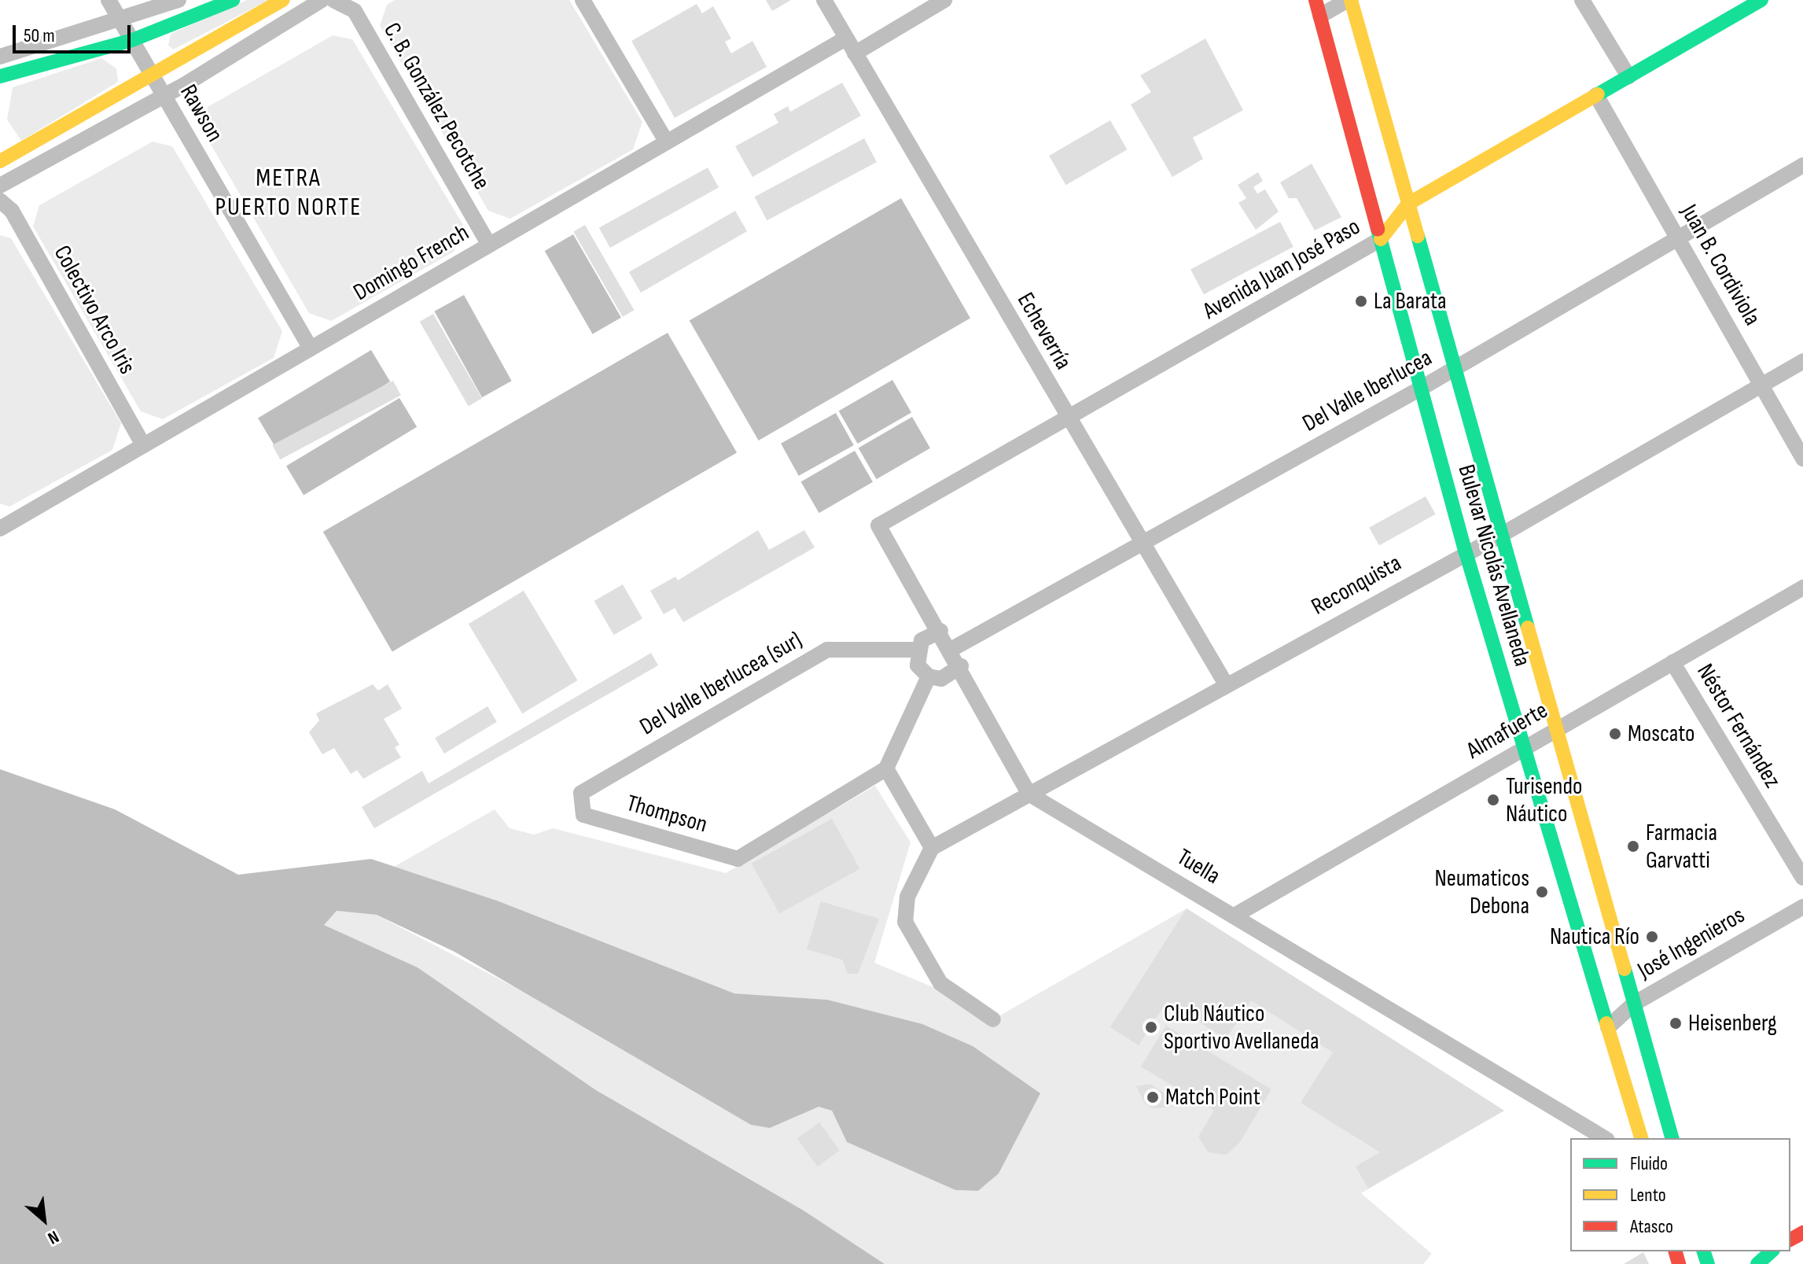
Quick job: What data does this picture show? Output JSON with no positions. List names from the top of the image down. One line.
{"streets":{"main road":["Avenida Juan José Paso","Bulevar Nicolás Avellaneda"],"street":["C. B. González Pecotche","Rawson","Domingo French","Juan B. Cordiviola","Colectivo Arco Iris","Echeverría","Del Valle Iberlucea","Reconquista","Del Valle Iberlucea (sur)","Néstor Fernández","Almafuerte","Thompson","Tuella","José Ingenieros"]},"crossings":[["C. B. González Pecotche","Domingo French"],["Rawson","Domingo French"],["Domingo French","Colectivo Arco Iris"],["Domingo French","Echeverría"],["Juan B. Cordiviola","Avenida Juan José Paso"],["Juan B. Cordiviola","Del Valle Iberlucea"],["Juan B. Cordiviola","Reconquista"],["Avenida Juan José Paso","Echeverría"],["Avenida Juan José Paso","Del Valle Iberlucea"],["Avenida Juan José Paso","Bulevar Nicolás Avellaneda"],["Avenida Juan José Paso","Del Valle Iberlucea (sur)"],["Echeverría","Del Valle Iberlucea"],["Echeverría","Reconquista"],["Del Valle Iberlucea","Bulevar Nicolás Avellaneda"],["Del Valle Iberlucea","Del Valle Iberlucea (sur)"],["Bulevar Nicolás Avellaneda","Reconquista"],["Bulevar Nicolás Avellaneda","Almafuerte"],["Bulevar Nicolás Avellaneda","José Ingenieros"],["Reconquista","Tuella"],["Del Valle Iberlucea (sur)","Thompson"],["Néstor Fernández","Almafuerte"],["Almafuerte","Tuella"]],"districts":["METRA PUERTO NORTE"],"places":["La Barata","Moscato","Turisendo Náutico","Farmacia Garvatti","Neumaticos Debona","Nautica Río","Heisenberg","Club Náutico Sportivo Avellaneda","Match Point"],"legend":["Fluido","Lento","Atasco"],"scale_bar":"50 m","north":"bottom right"}
